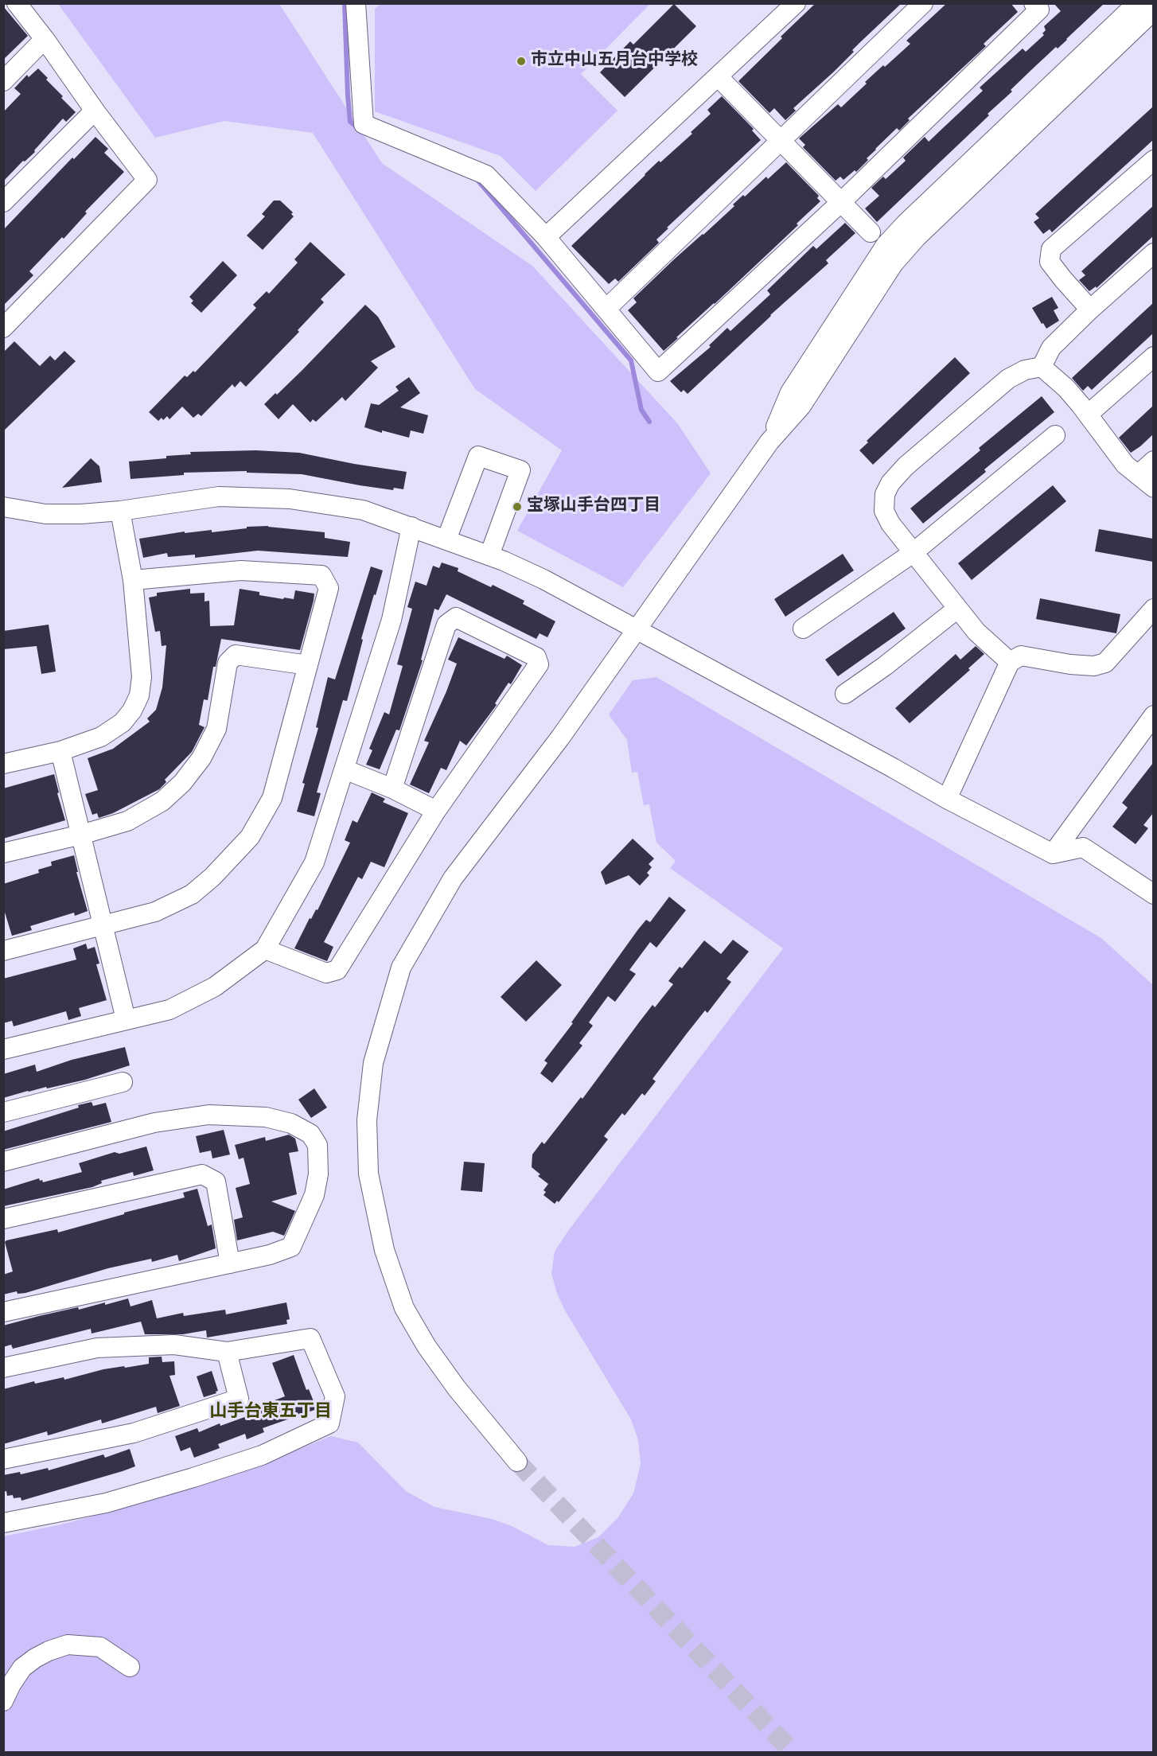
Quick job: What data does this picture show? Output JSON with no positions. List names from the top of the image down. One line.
{"districts":["山手台東五丁目"],"places":["市立中山五月台中学校","宝塚山手台四丁目"]}
